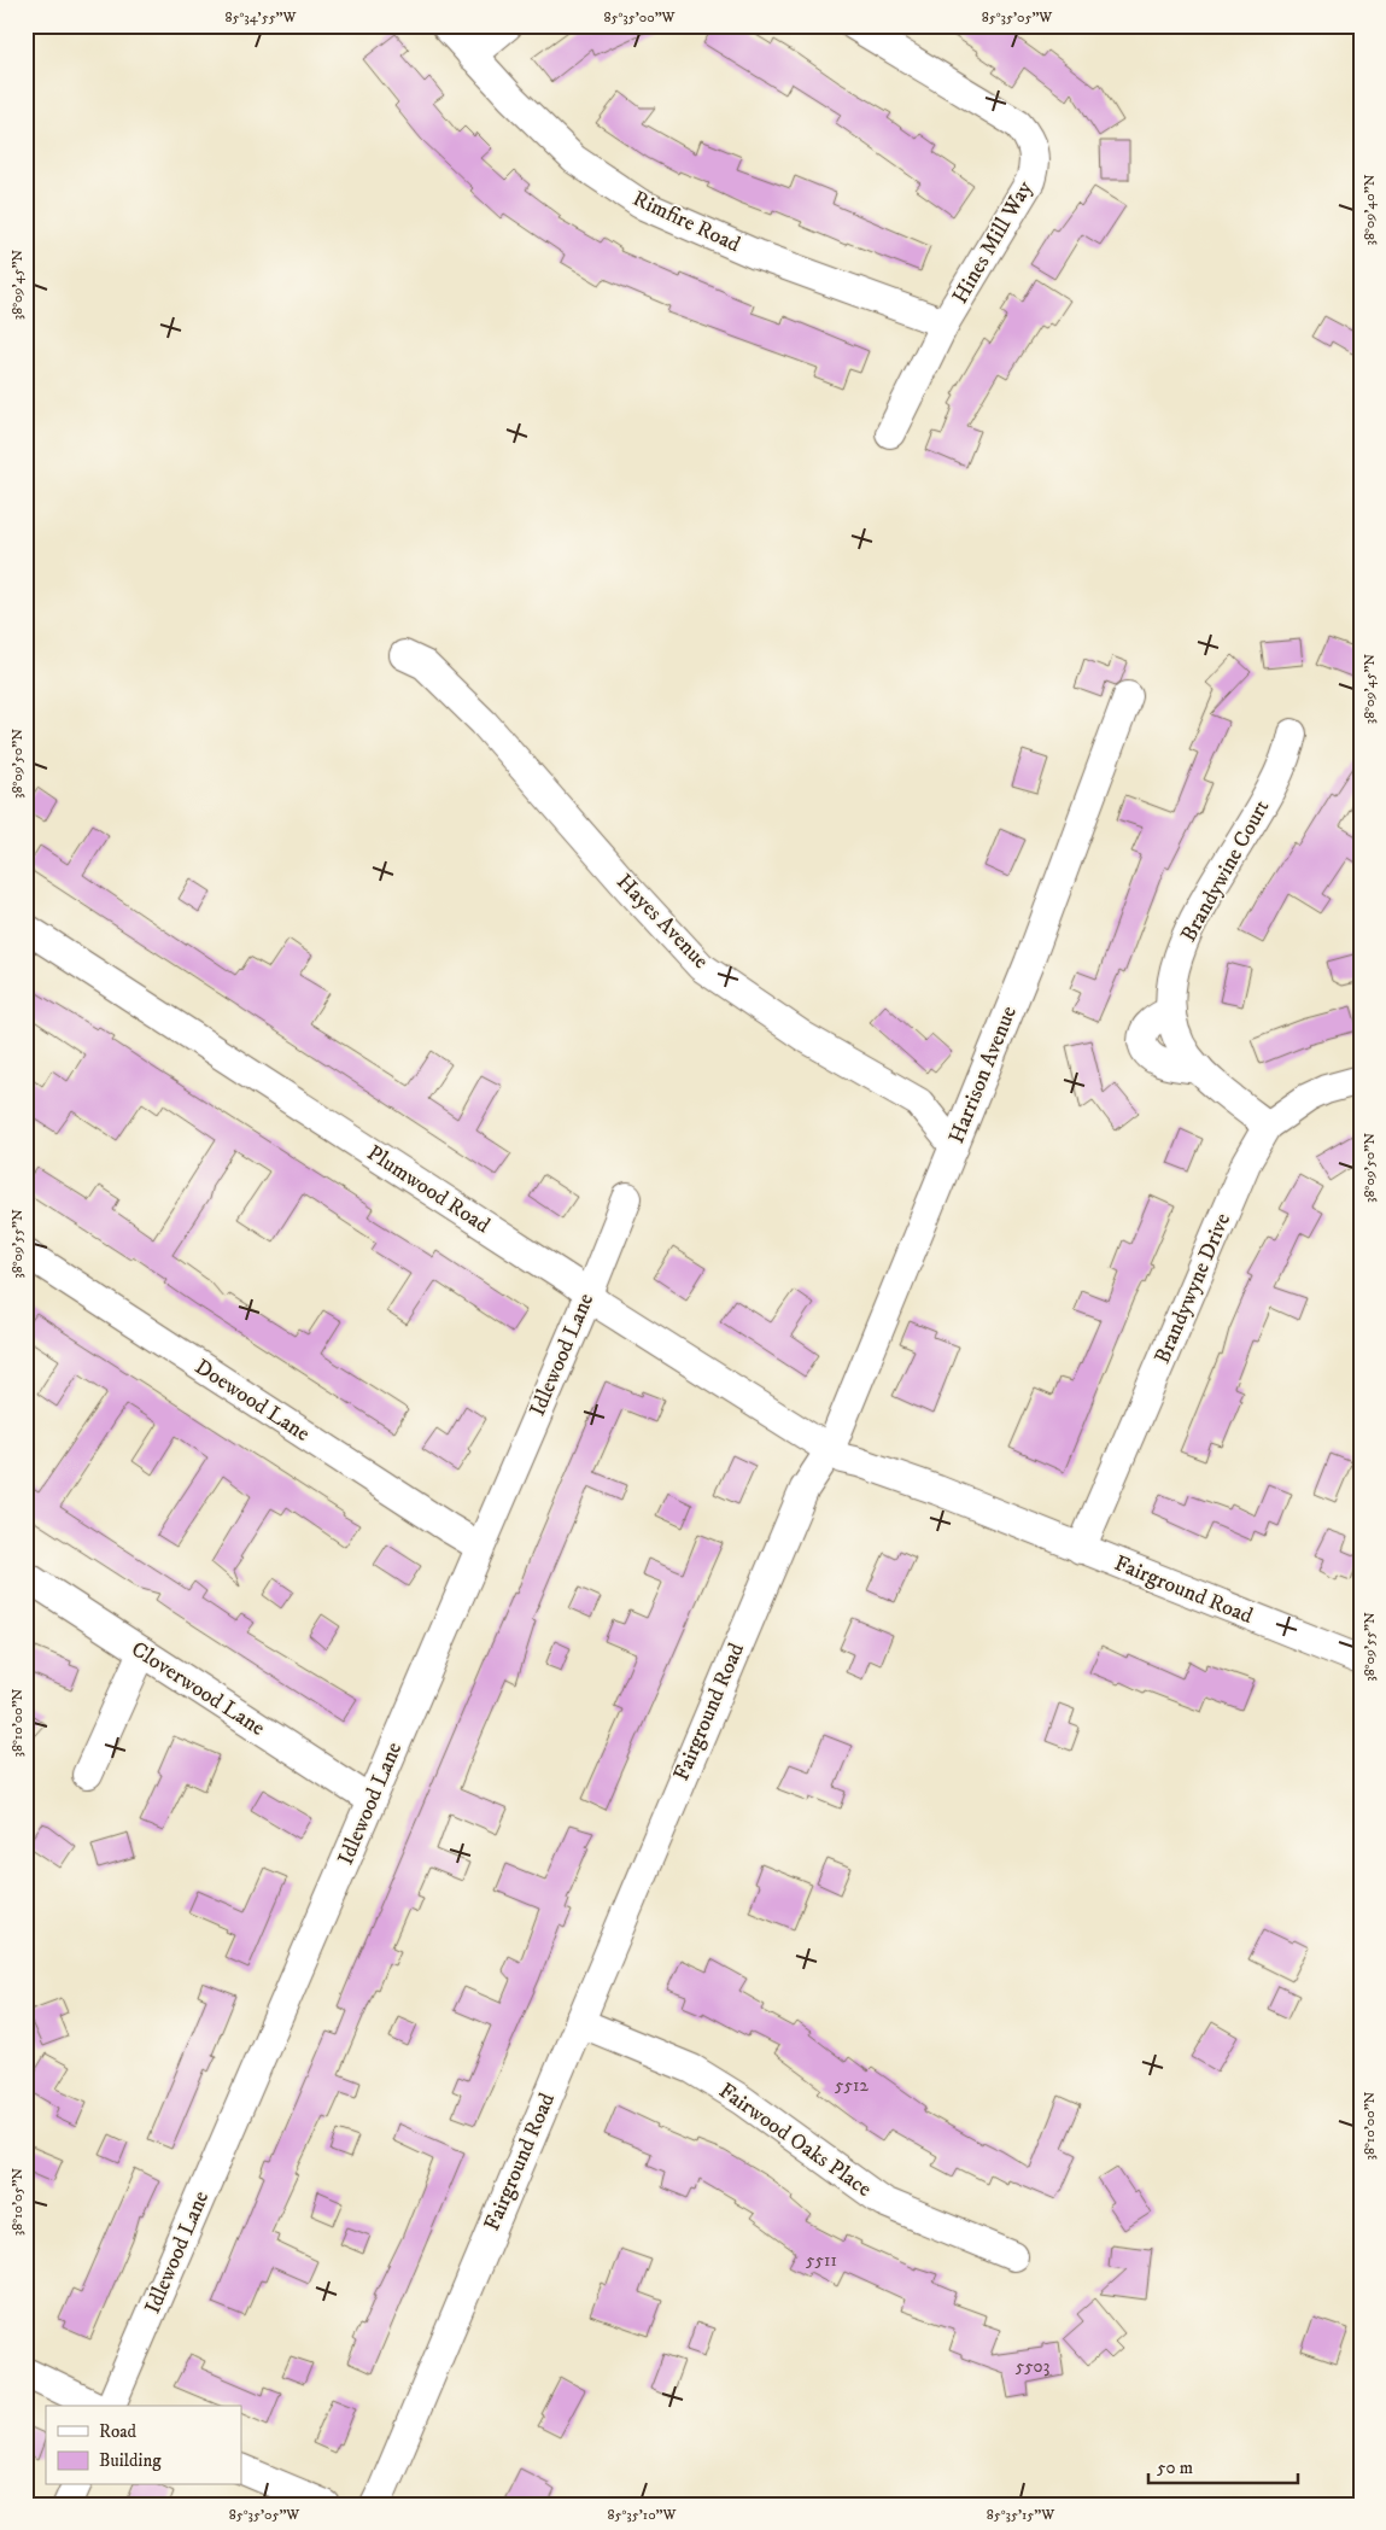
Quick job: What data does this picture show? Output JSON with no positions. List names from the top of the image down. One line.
{"streets":{"street":["Rimfire Road","Hines Mill Way","Brandywine Court","Hayes Avenue","Harrison Avenue","Plumwood Road","Brandywyne Drive","Idlewood Lane","Doewood Lane","Fairground Road","Cloverwood Lane","Fairwood Oaks Place"]},"crossings":[["Rimfire Road","Hines Mill Way"],["Brandywine Court","Brandywyne Drive"],["Hayes Avenue","Harrison Avenue"],["Harrison Avenue","Plumwood Road"],["Harrison Avenue","Fairground Road"],["Plumwood Road","Idlewood Lane"],["Plumwood Road","Fairground Road"],["Brandywyne Drive","Fairground Road"],["Idlewood Lane","Doewood Lane"],["Idlewood Lane","Cloverwood Lane"],["Fairground Road","Fairwood Oaks Place"]],"house_numbers":["5512","5511","5503"],"legend":["Road","Building"],"scale_bar":"50 m","coordinates":["85°34'55\"W","85°35'00\"W","85°35'05\"W","38°09'40\"N","38°09'45\"N","38°09'50\"N","38°09'55\"N","38°10'00\"N","38°10'05\"N","85°35'10\"W","85°35'15\"W"]}
